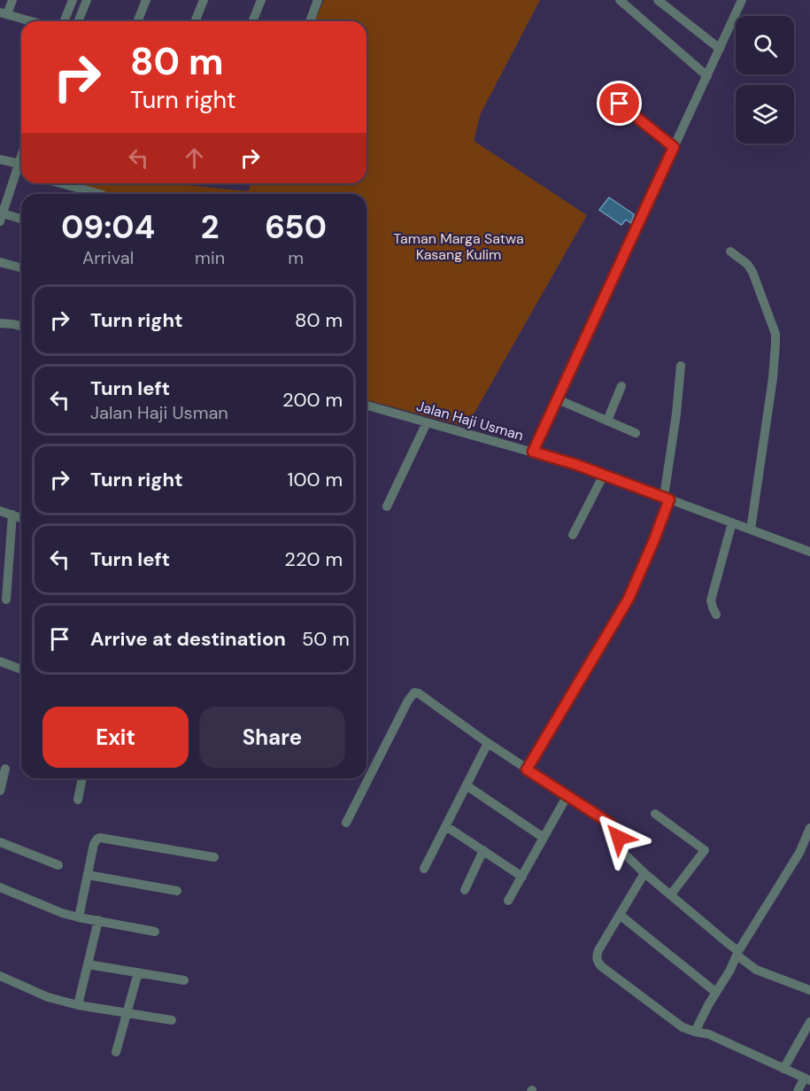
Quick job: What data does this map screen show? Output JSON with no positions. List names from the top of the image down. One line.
{"streets":{"street":["Jalan Haji Usman"]},"parks":["Taman Marga Satwa Kasang Kulim"],"page":{"turn":["80 m","Turn right"],"eta":["09:04","Arrival","2","min","650","m"],"list":[{"name":"Turn right","value":"80 m"},{"name":"Turn left","note":"Jalan Haji Usman","value":"200 m"},{"name":"Turn right","value":"100 m"},{"name":"Turn left","value":"220 m"},{"name":"Arrive at destination","value":"50 m"}],"buttons":["Exit","Share"]}}
